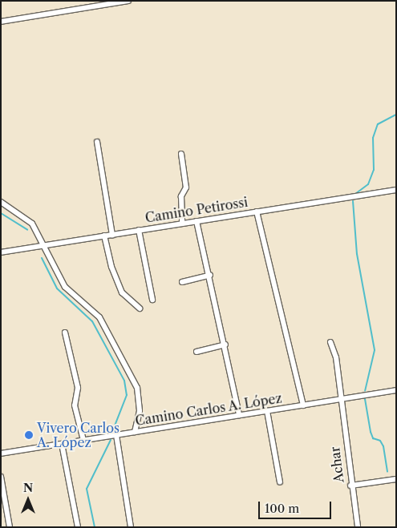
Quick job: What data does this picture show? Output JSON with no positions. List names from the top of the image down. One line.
{"streets":{"street":["Camino Petirossi","Camino Carlos A. López","Achar"]},"crossings":[["Camino Carlos A. López","Achar"]],"places":["Vivero Carlos A. López"],"scale_bar":"100 m","north":"top"}
